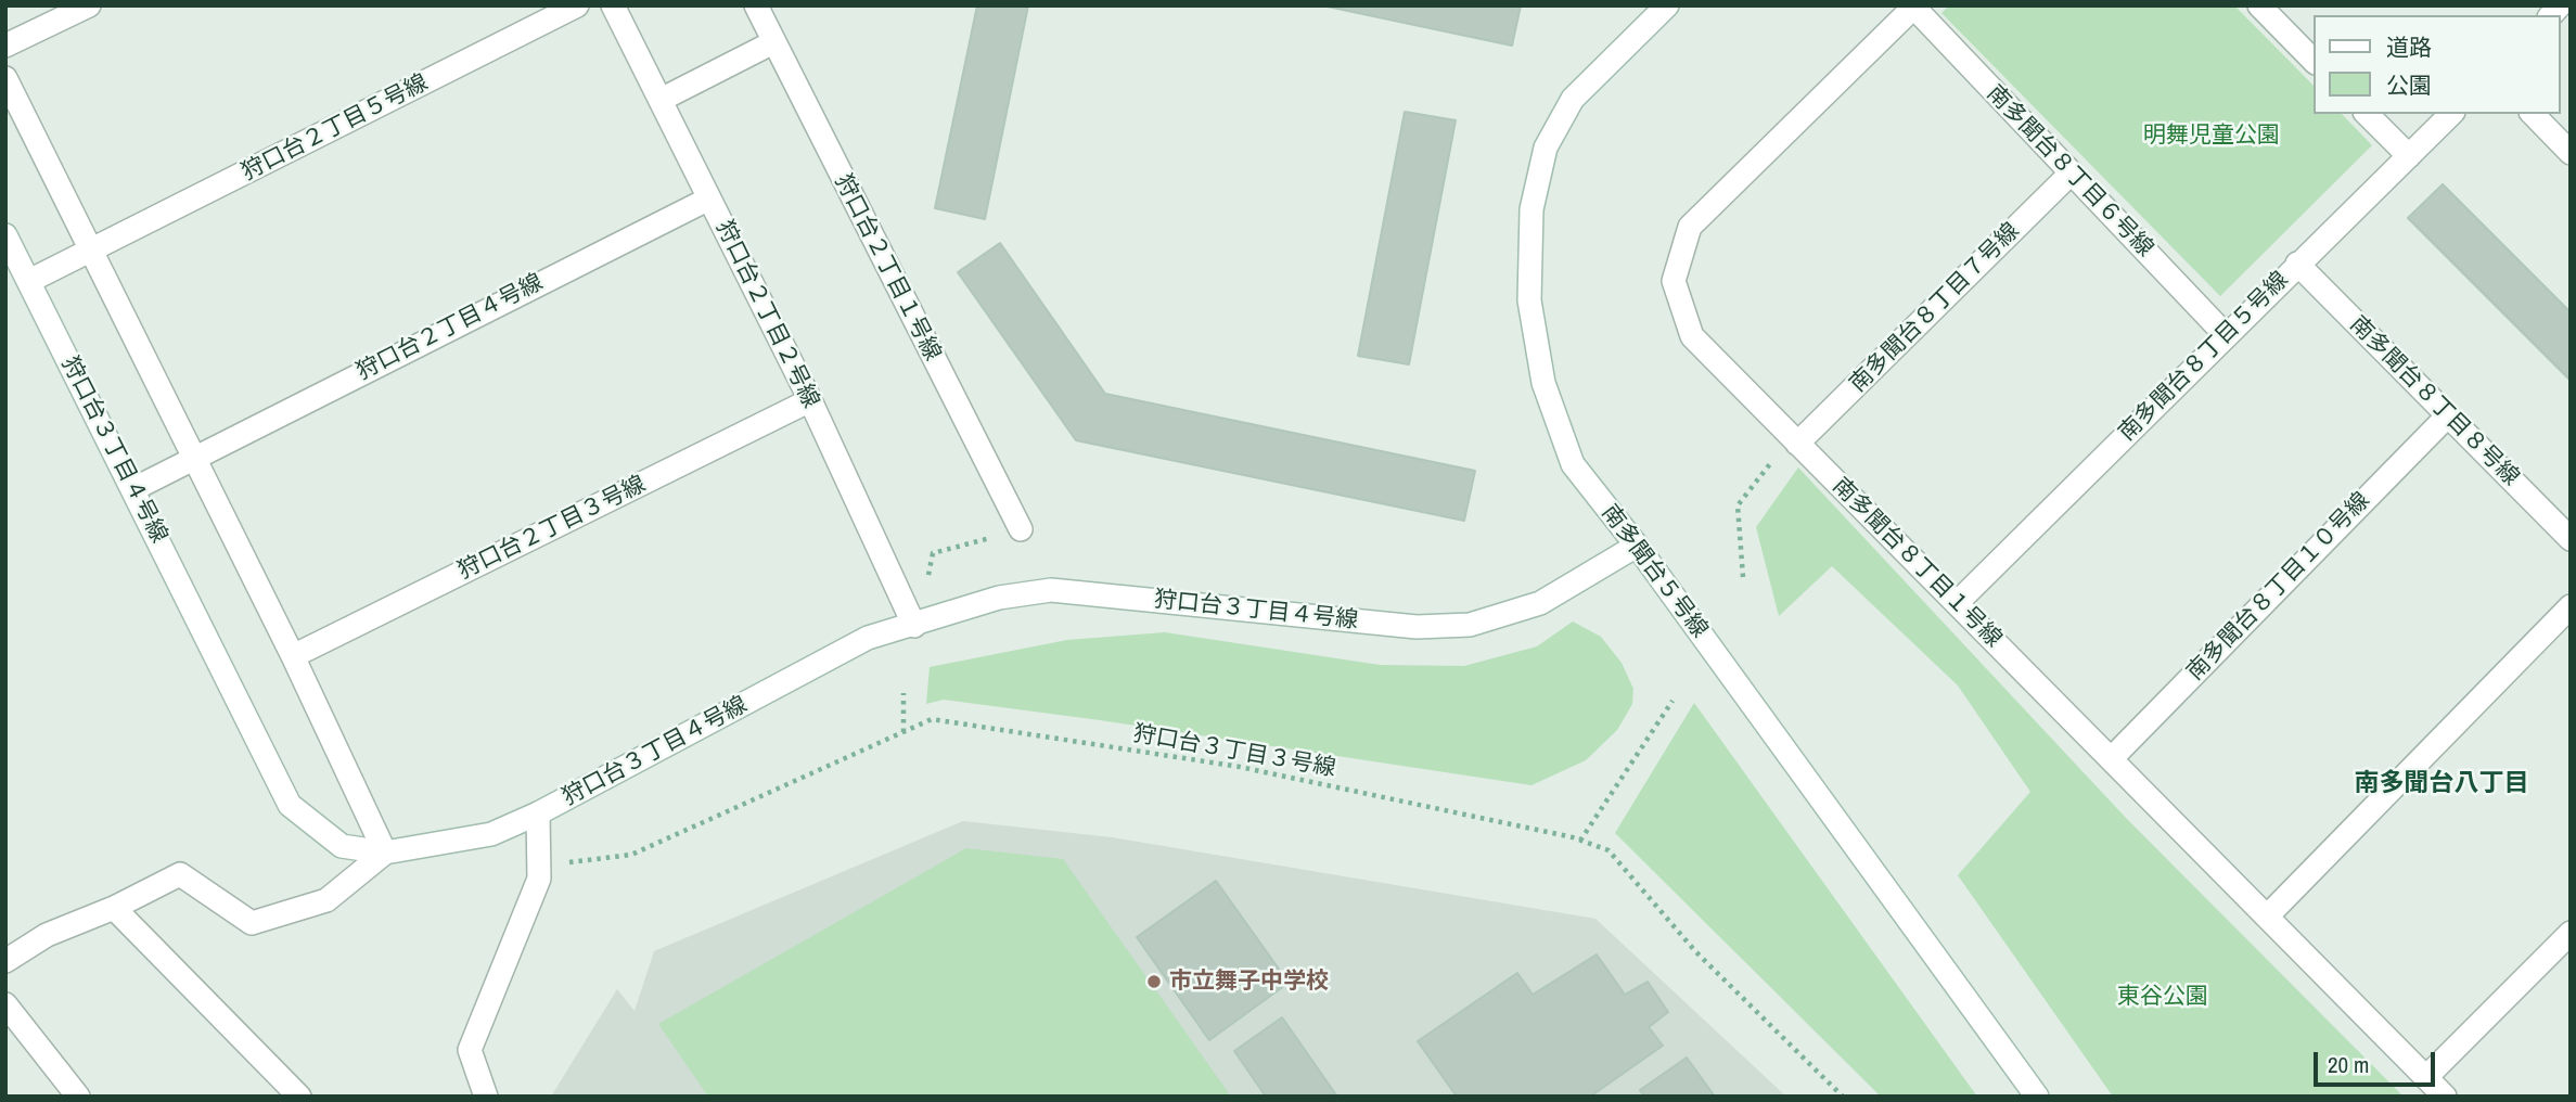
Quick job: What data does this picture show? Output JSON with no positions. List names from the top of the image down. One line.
{"streets":{"street":["狩口台２丁目５号線","南多聞台８丁目６号線","狩口台２丁目１号線","南多聞台８丁目７号線","狩口台２丁目２号線","狩口台２丁目４号線","南多聞台８丁目５号線","南多聞台８丁目８号線","狩口台３丁目４号線","狩口台２丁目３号線","南多聞台８丁目１号線","南多聞台５号線","南多聞台８丁目１０号線"],"path":["狩口台３丁目３号線"]},"crossings":[["狩口台２丁目５号線","狩口台３丁目４号線"],["南多聞台８丁目６号線","南多聞台８丁目７号線"],["南多聞台８丁目６号線","南多聞台８丁目５号線"],["南多聞台８丁目６号線","南多聞台８丁目１号線"],["南多聞台８丁目７号線","南多聞台８丁目１号線"],["狩口台２丁目２号線","狩口台２丁目４号線"],["狩口台２丁目２号線","狩口台３丁目４号線"],["狩口台２丁目２号線","狩口台２丁目３号線"],["狩口台２丁目４号線","狩口台３丁目４号線"],["南多聞台８丁目５号線","南多聞台８丁目８号線"],["南多聞台８丁目５号線","南多聞台８丁目１号線"],["南多聞台８丁目８号線","南多聞台８丁目１０号線"],["狩口台３丁目４号線","南多聞台５号線"],["南多聞台８丁目１号線","南多聞台８丁目１０号線"]],"districts":["南多聞台八丁目"],"parks":["明舞児童公園","東谷公園"],"places":["市立舞子中学校"],"legend":["道路","公園"],"scale_bar":"20 m"}
